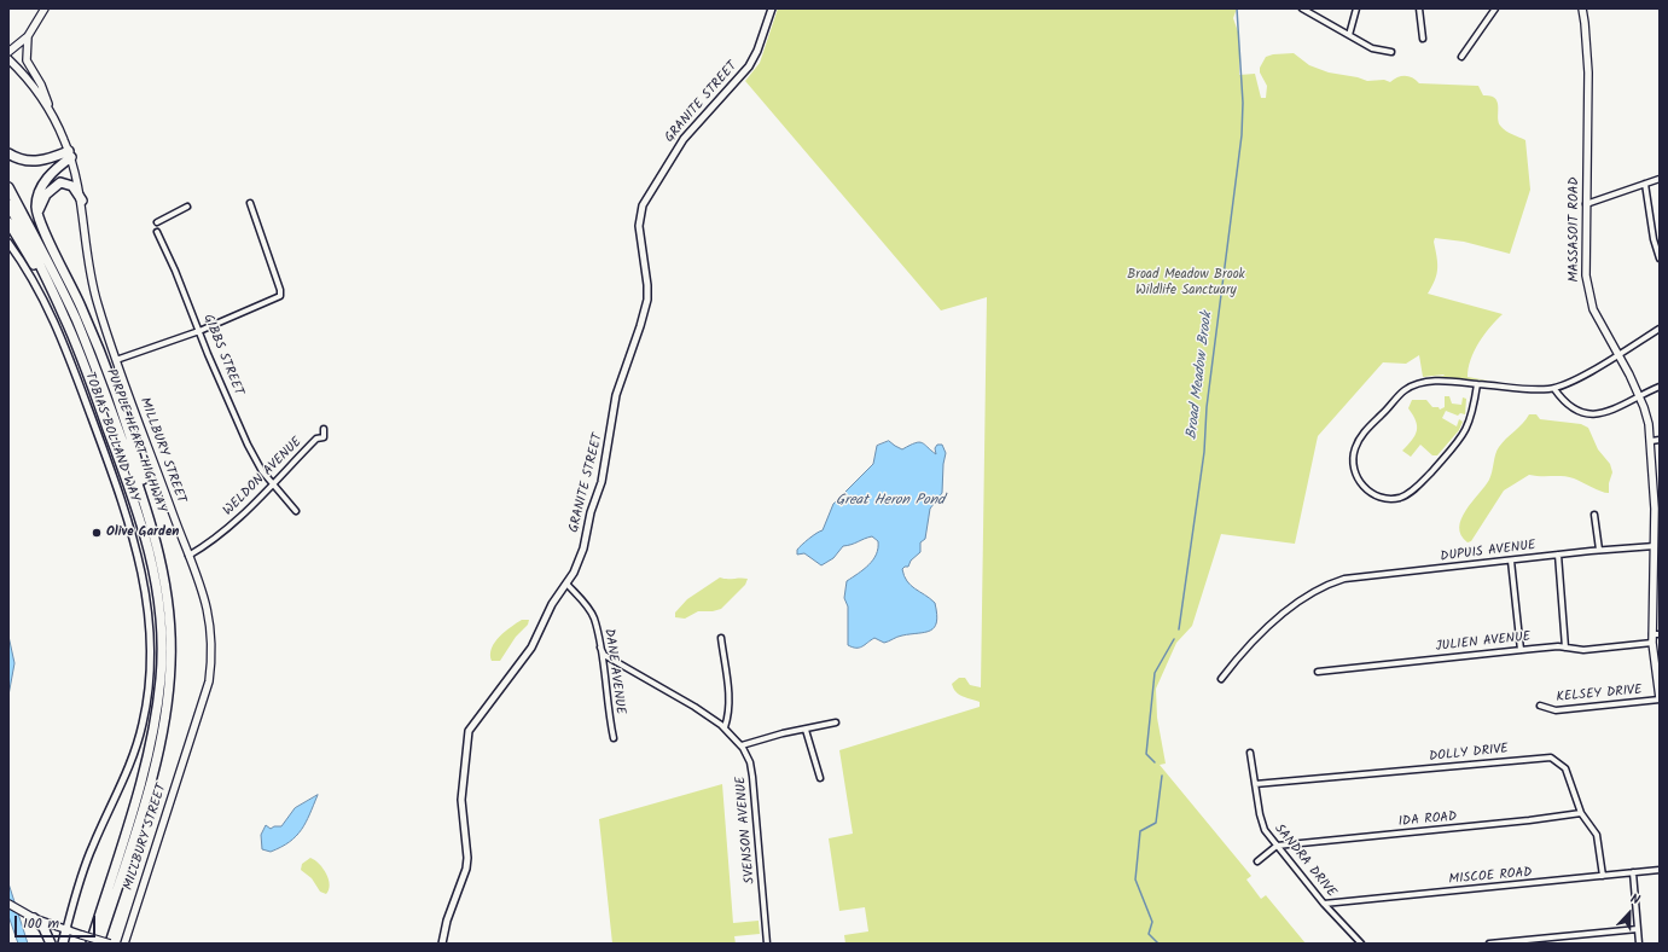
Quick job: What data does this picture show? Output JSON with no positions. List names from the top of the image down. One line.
{"streets":{"highway":["PURPLE HEART HIGHWAY"],"main road":["MASSASOIT ROAD","MILLBURY STREET"],"street":["GRANITE STREET","GIBBS STREET","TOBIAS BOLLAND WAY","WELDON AVENUE","DUPUIS AVENUE","JULIEN AVENUE","DANE AVENUE","KELSEY DRIVE","DOLLY DRIVE","IDA ROAD","SVENSON AVENUE","SANDRA DRIVE","MISCOE ROAD"]},"crossings":[["GRANITE STREET","DANE AVENUE"],["MASSASOIT ROAD","DUPUIS AVENUE"],["MASSASOIT ROAD","JULIEN AVENUE"],["MASSASOIT ROAD","KELSEY DRIVE"],["GIBBS STREET","WELDON AVENUE"],["MILLBURY STREET","WELDON AVENUE"],["DANE AVENUE","SVENSON AVENUE"],["DOLLY DRIVE","IDA ROAD"],["DOLLY DRIVE","SANDRA DRIVE"],["DOLLY DRIVE","MISCOE ROAD"],["IDA ROAD","SANDRA DRIVE"],["SANDRA DRIVE","MISCOE ROAD"]],"water":["Broad Meadow Brook","Great Heron Pond"],"parks":["Broad Meadow Brook Wildlife Sanctuary"],"places":["Olive Garden"],"scale_bar":"100 m","north":"top"}
